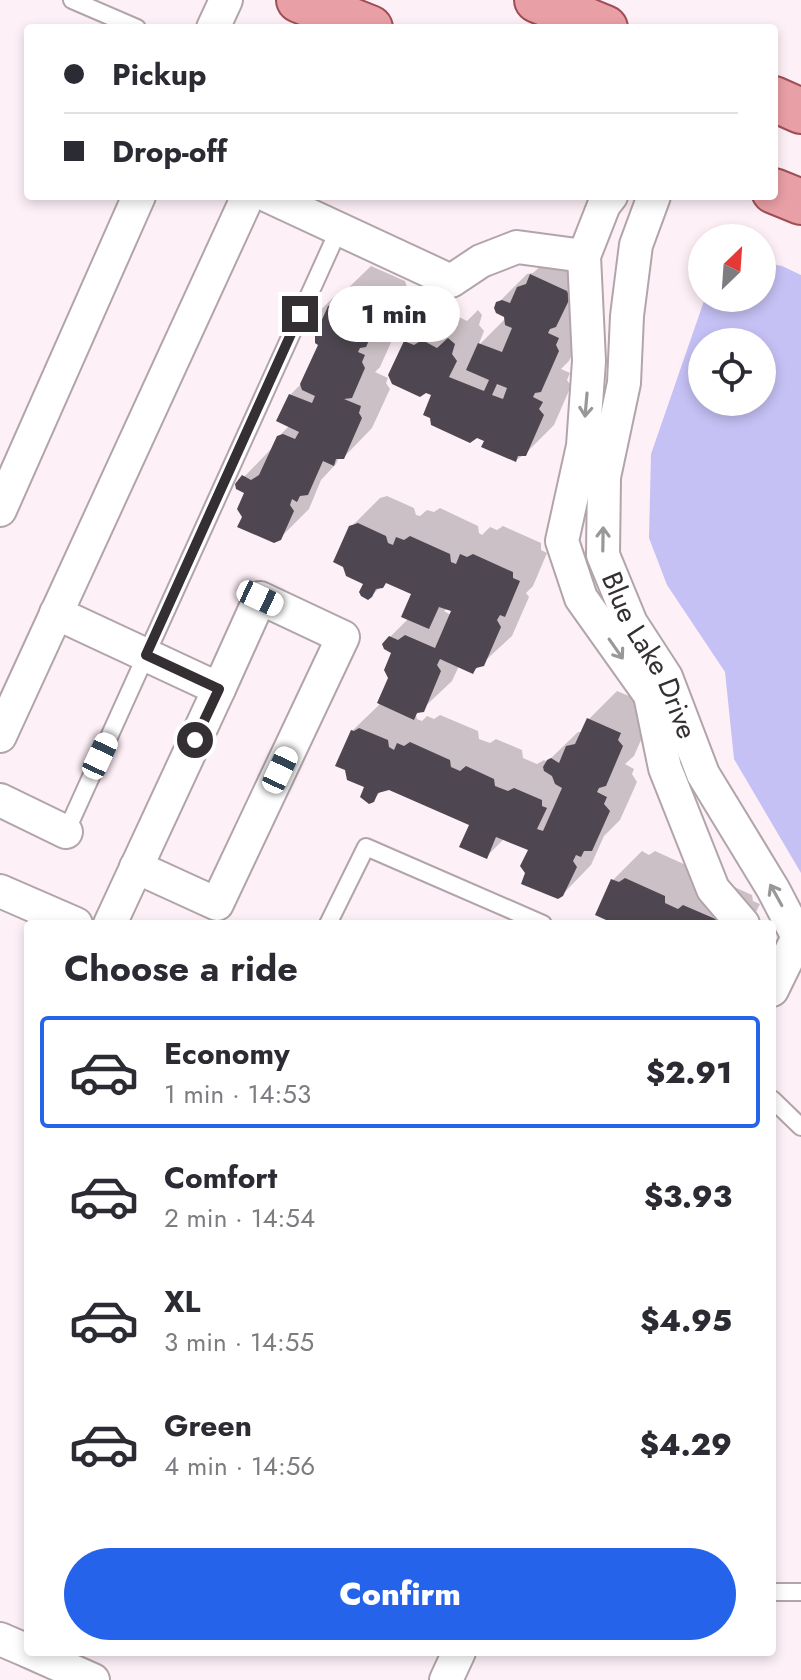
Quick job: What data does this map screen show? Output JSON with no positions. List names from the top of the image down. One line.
{"streets":{"street":["Blue Lake Drive"]},"north":"top right","page":{"banner":["Pickup","Drop-off"],"bubble":"1 min","heading":"Choose a ride","list":[{"name":"Economy","note":"1 min · 14:53","value":"$2.91"},{"name":"Comfort","note":"2 min · 14:54","value":"$3.93"},{"name":"XL","note":"3 min · 14:55","value":"$4.95"},{"name":"Green","note":"4 min · 14:56","value":"$4.29"}],"buttons":"Confirm"}}
